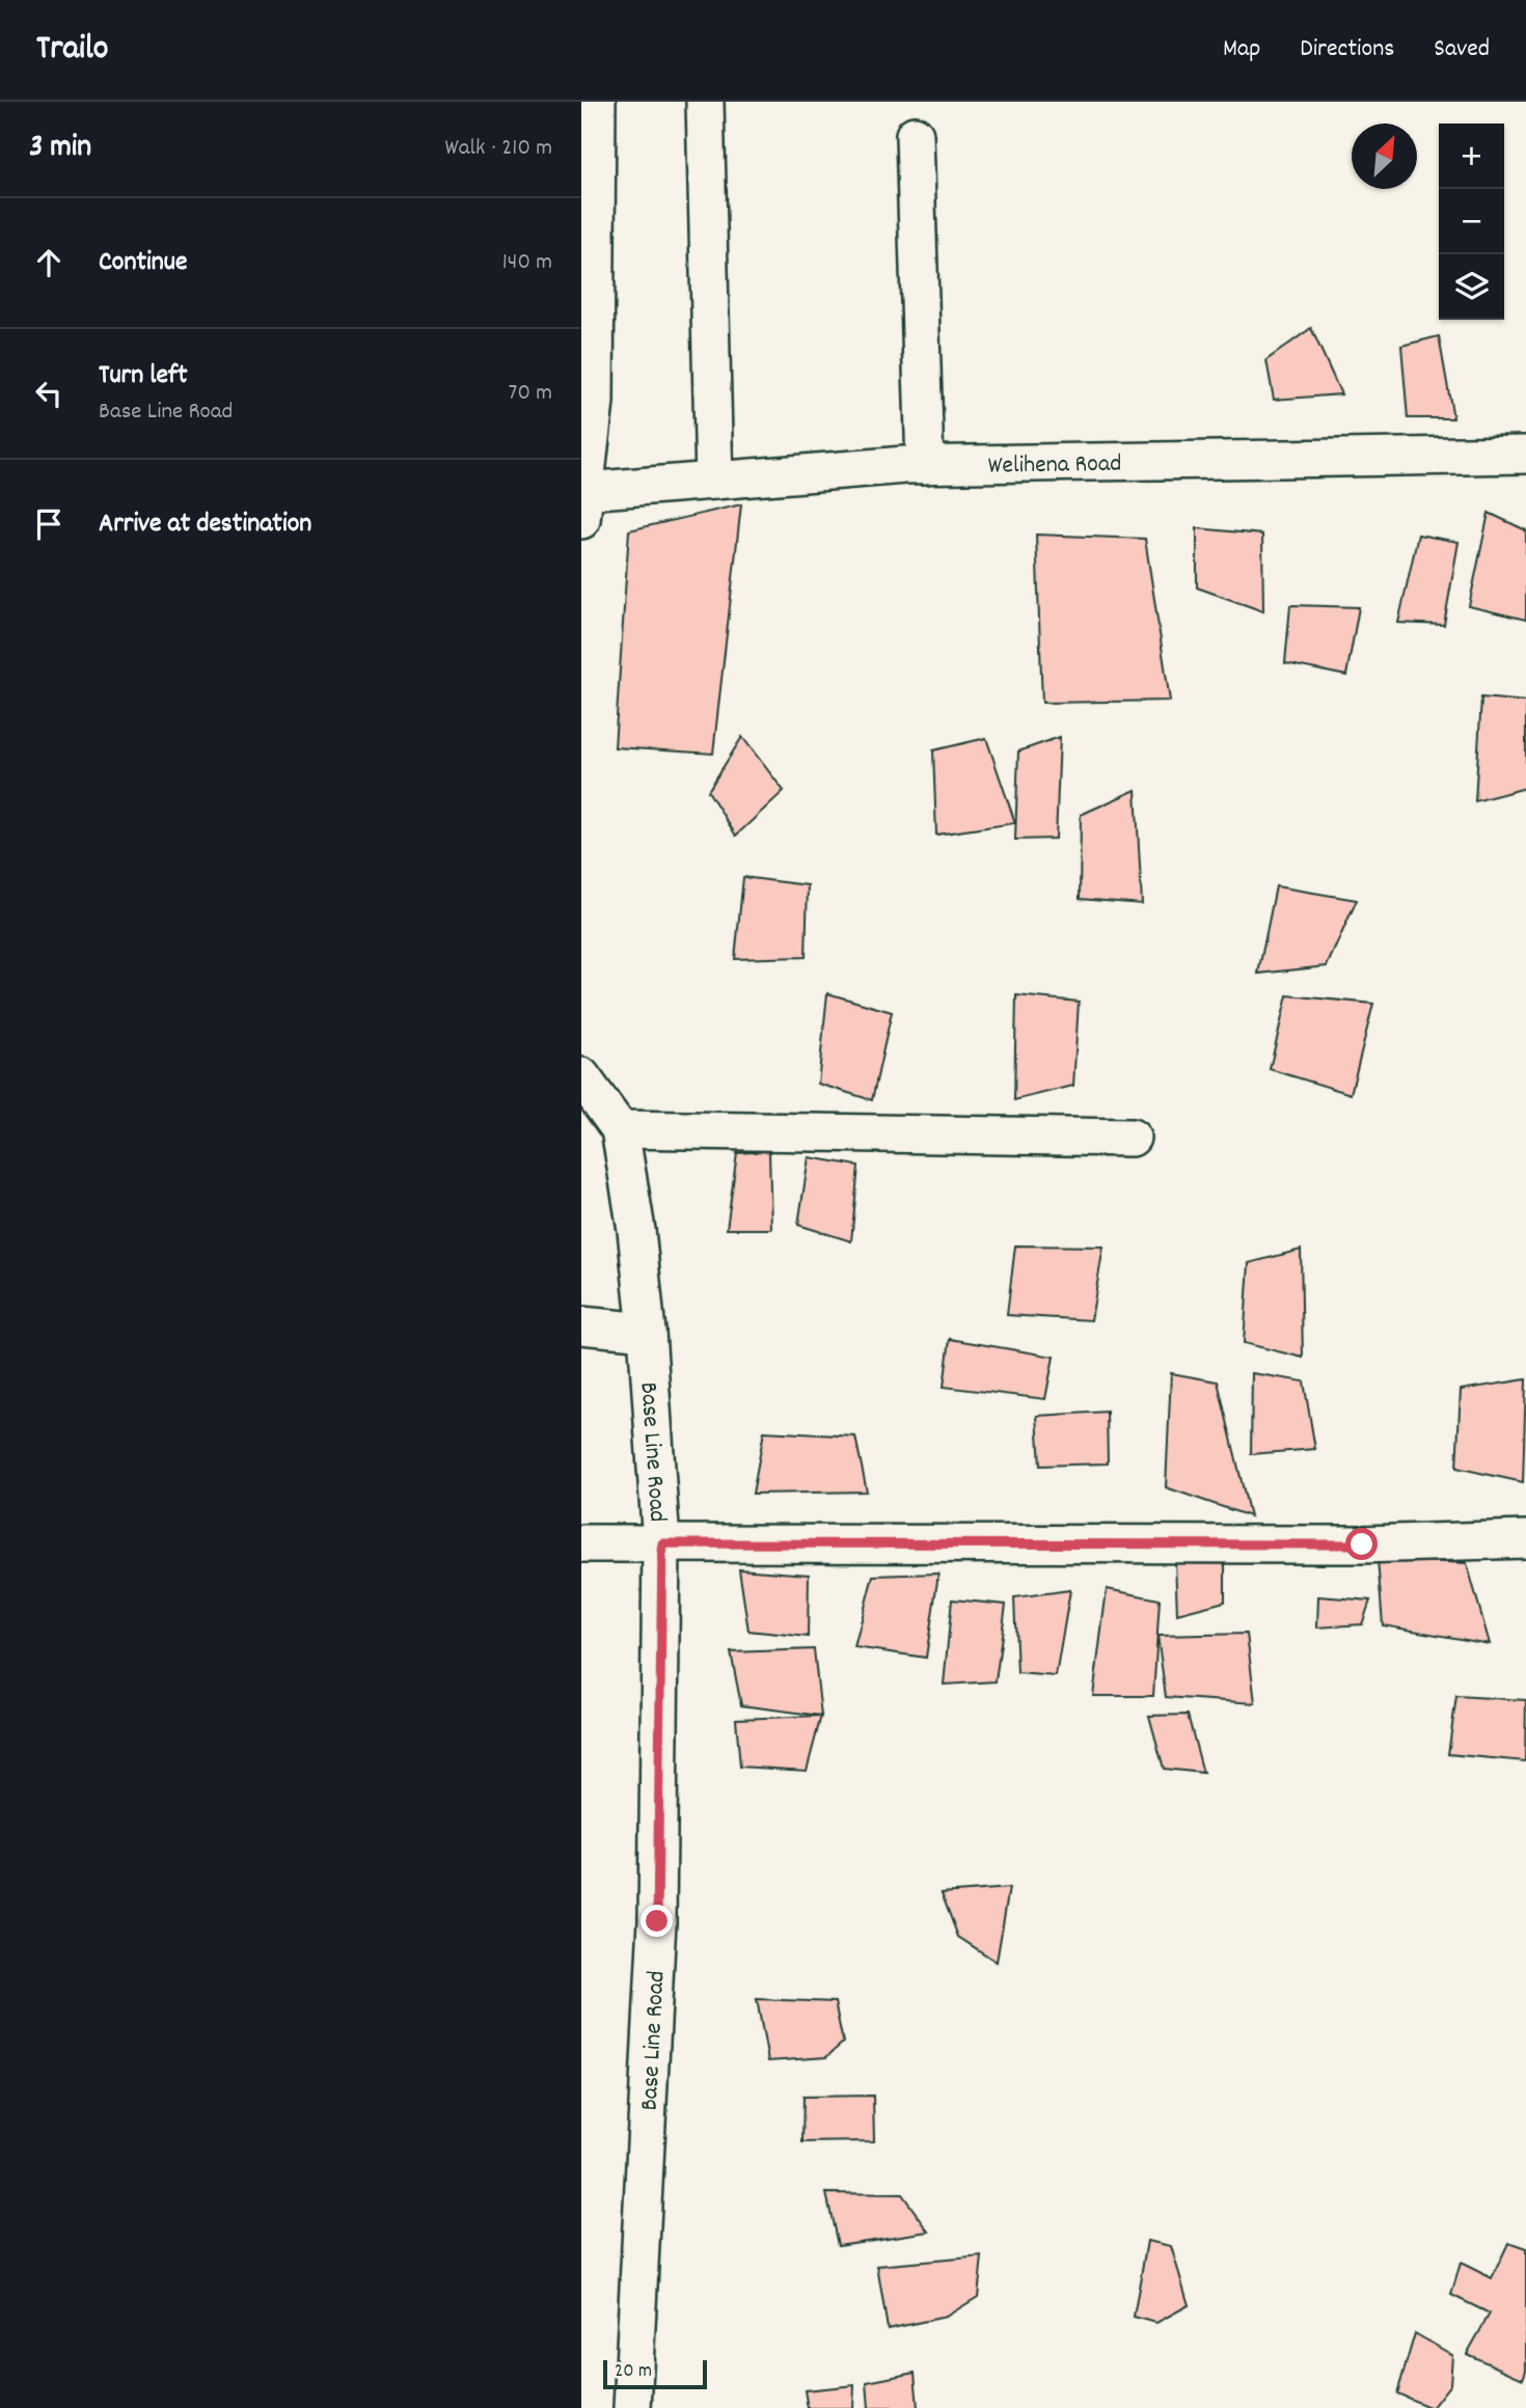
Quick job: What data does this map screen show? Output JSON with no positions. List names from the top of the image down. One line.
{"streets":{"street":["Welihena Road","Base Line Road"]},"scale_bar":"20 m","north":"top right","page":{"header":"Trailo","nav":["Map","Directions","Saved"],"heading":["3 min","Walk · 210 m"],"map_buttons":["+","−"],"list":[["Continue","140 m"],["Turn left","Base Line Road","70 m"],"Arrive at destination"],"scale":"20 m"}}
